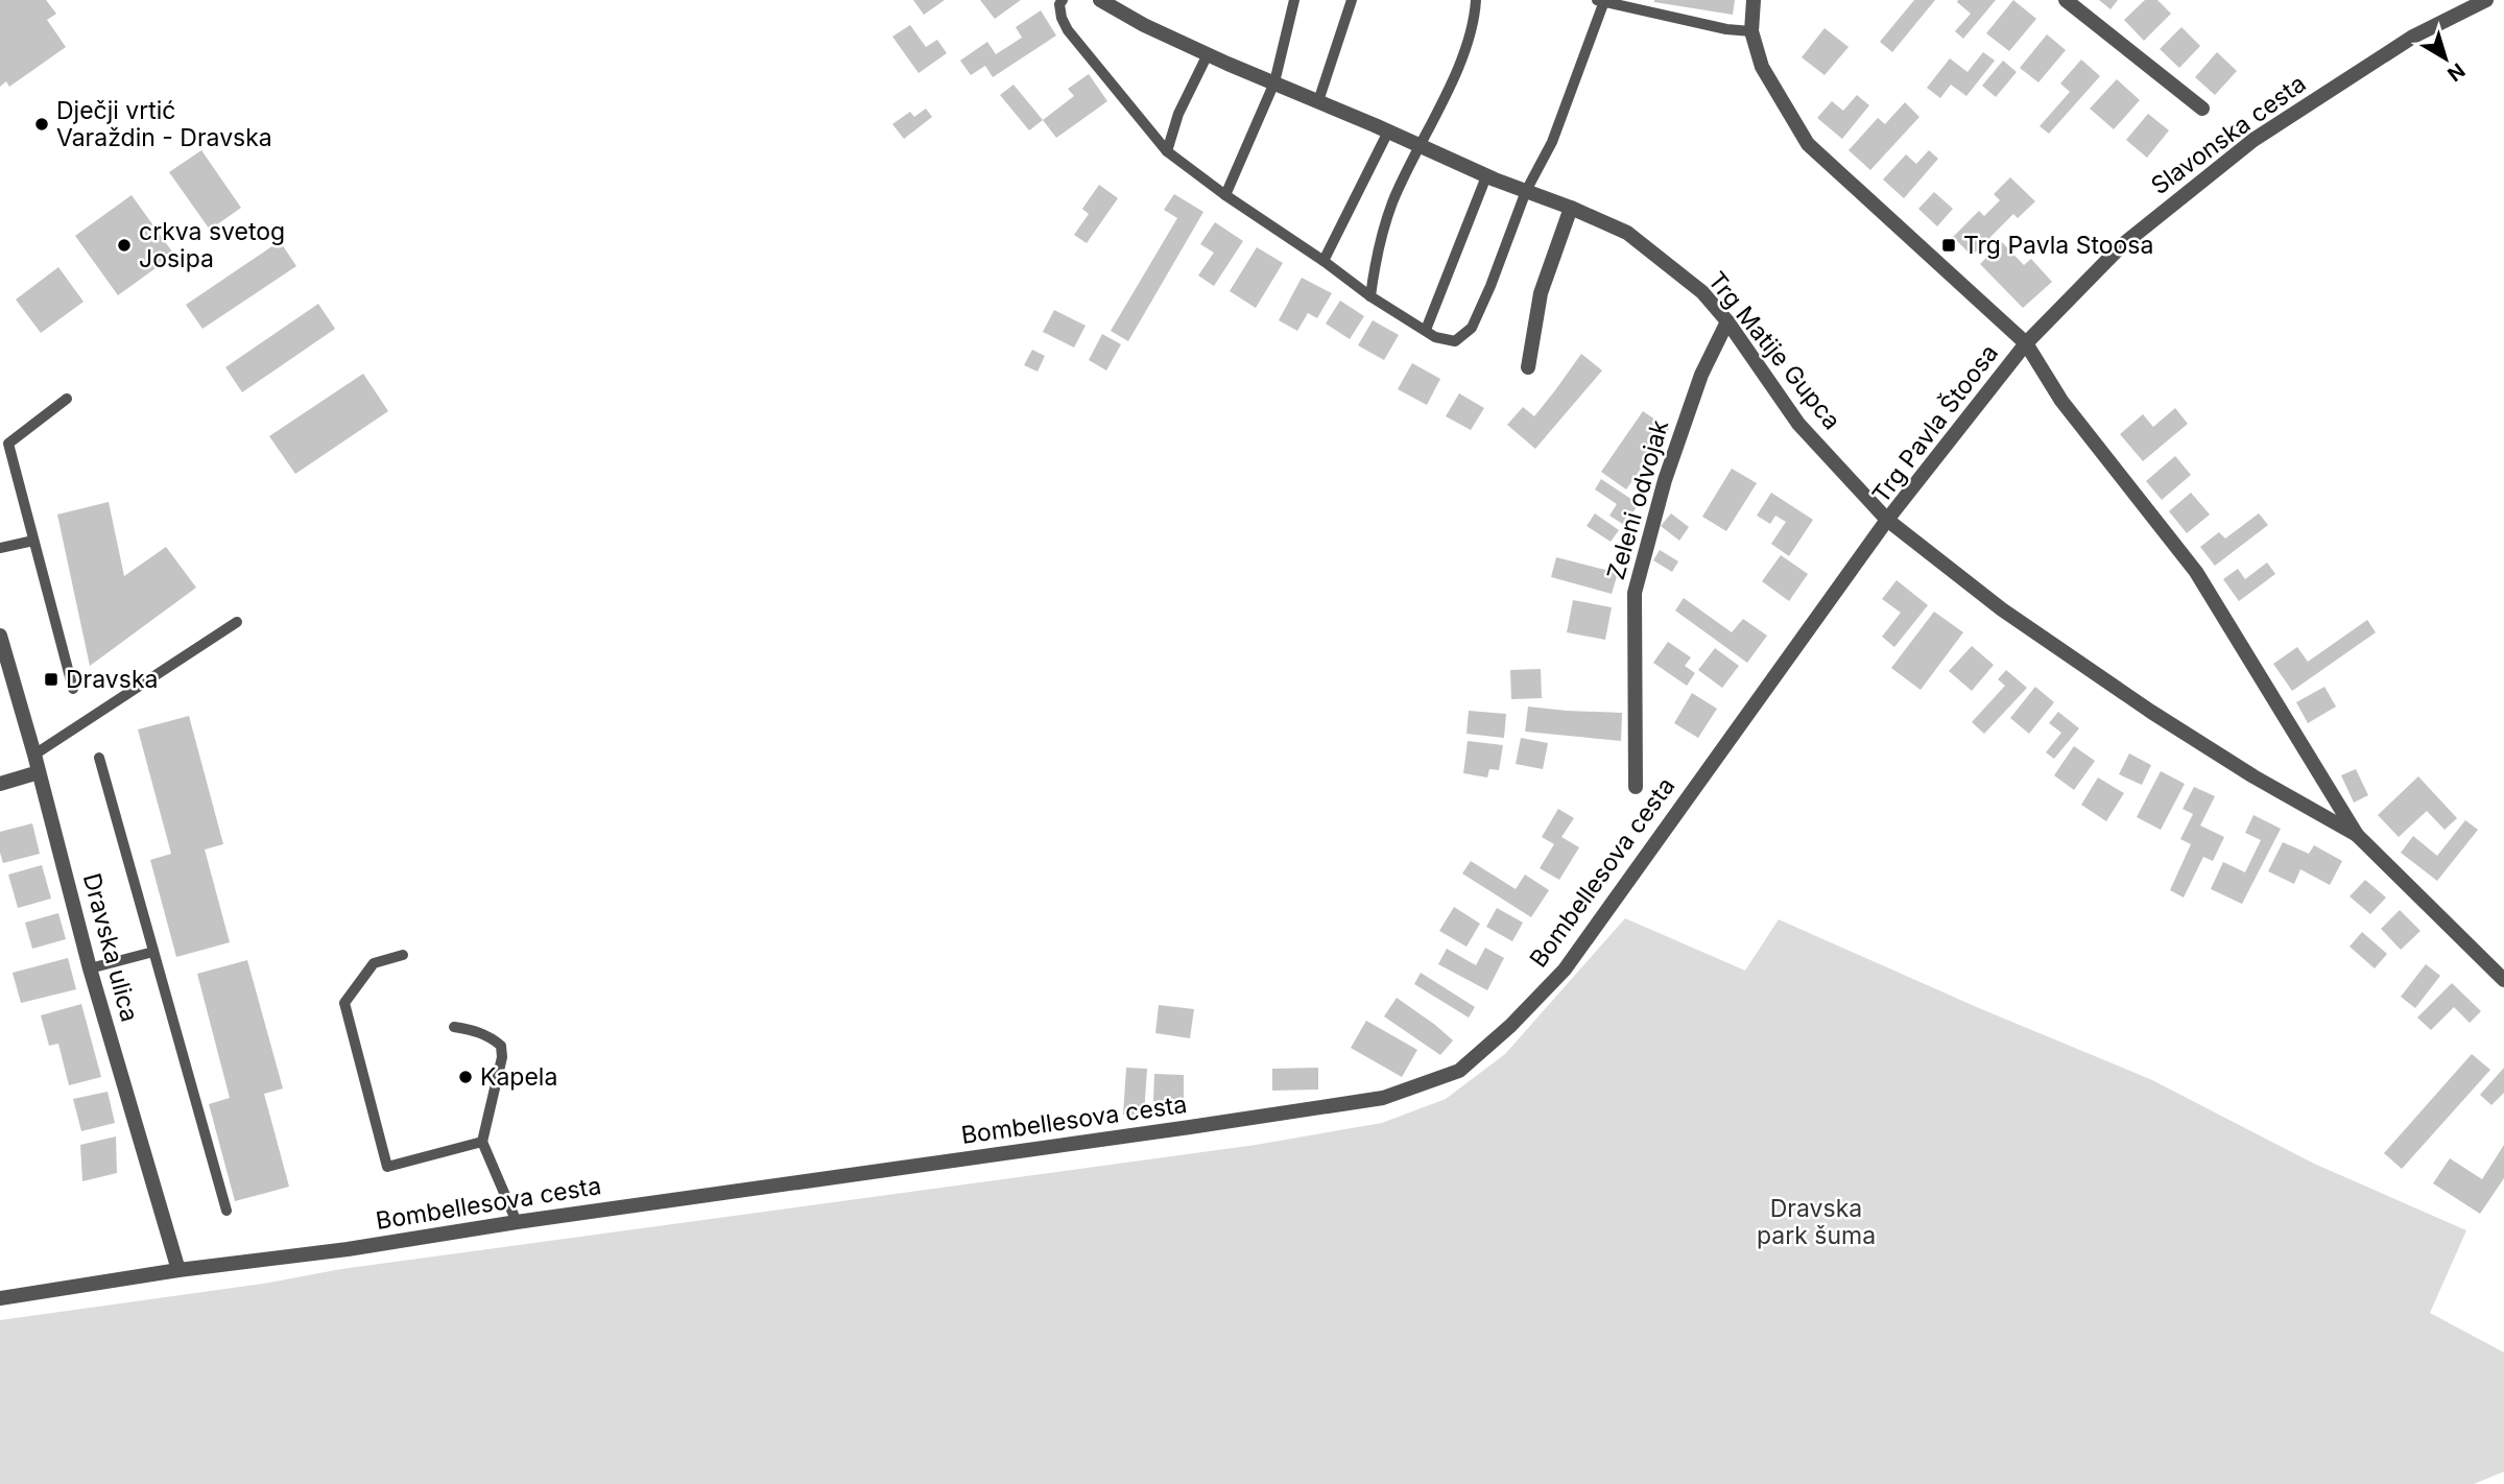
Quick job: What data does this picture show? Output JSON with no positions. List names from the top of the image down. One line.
{"streets":{"street":["Slavonska cesta","Trg Matije Gupca","Trg Pavla Štoosa","Zeleni odvojak","Bombellesova cesta","Dravska ulica"]},"crossings":[["Slavonska cesta","Trg Pavla Štoosa"],["Trg Matije Gupca","Trg Pavla Štoosa"],["Trg Matije Gupca","Zeleni odvojak"],["Trg Matije Gupca","Bombellesova cesta"],["Trg Pavla Štoosa","Bombellesova cesta"],["Bombellesova cesta","Dravska ulica"]],"parks":["Dravska park šuma"],"places":{"other":["Dječji vrtić Varaždin - Dravska","crkva svetog Josipa","Kapela"],"transit":["Trg Pavla Stoosa","Dravska"]},"north":"bottom right"}
